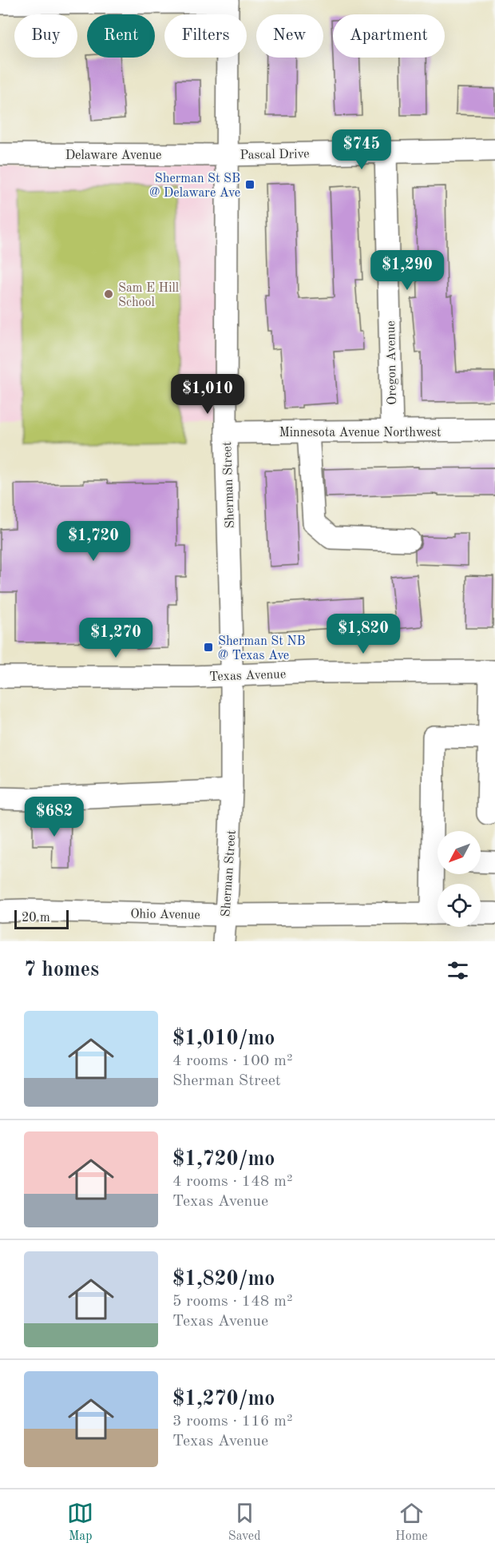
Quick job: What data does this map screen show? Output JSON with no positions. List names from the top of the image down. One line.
{"streets":{"street":["Pascal Drive","Delaware Avenue","Oregon Avenue","Minnesota Avenue Northwest","Sherman Street","Texas Avenue","Ohio Avenue"]},"crossings":[["Pascal Drive","Delaware Avenue"],["Pascal Drive","Oregon Avenue"],["Pascal Drive","Sherman Street"],["Delaware Avenue","Sherman Street"],["Oregon Avenue","Minnesota Avenue Northwest"],["Minnesota Avenue Northwest","Sherman Street"],["Sherman Street","Texas Avenue"],["Sherman Street","Ohio Avenue"]],"places":{"transit":["Sherman St SB @ Delaware Ave","Sherman St NB @ Texas Ave"],"other":["Sam E Hill School"]},"scale_bar":"20 m","north":"bottom left","page":{"chip":["Buy","Rent","Filters","New","Apartment"],"price":["$745","$1,290","$1,010","$1,720","$1,820","$1,270","$682"],"scale":"20 m","heading":"7 homes","list":[{"name":"$1,010/mo","note":"4 rooms · 100 m² · Sherman Street"},{"name":"$1,720/mo","note":"4 rooms · 148 m² · Texas Avenue"},{"name":"$1,820/mo","note":"5 rooms · 148 m² · Texas Avenue"},{"name":"$1,270/mo","note":"3 rooms · 116 m² · Texas Avenue"}],"tabs":["Map","Saved","Home"]}}
